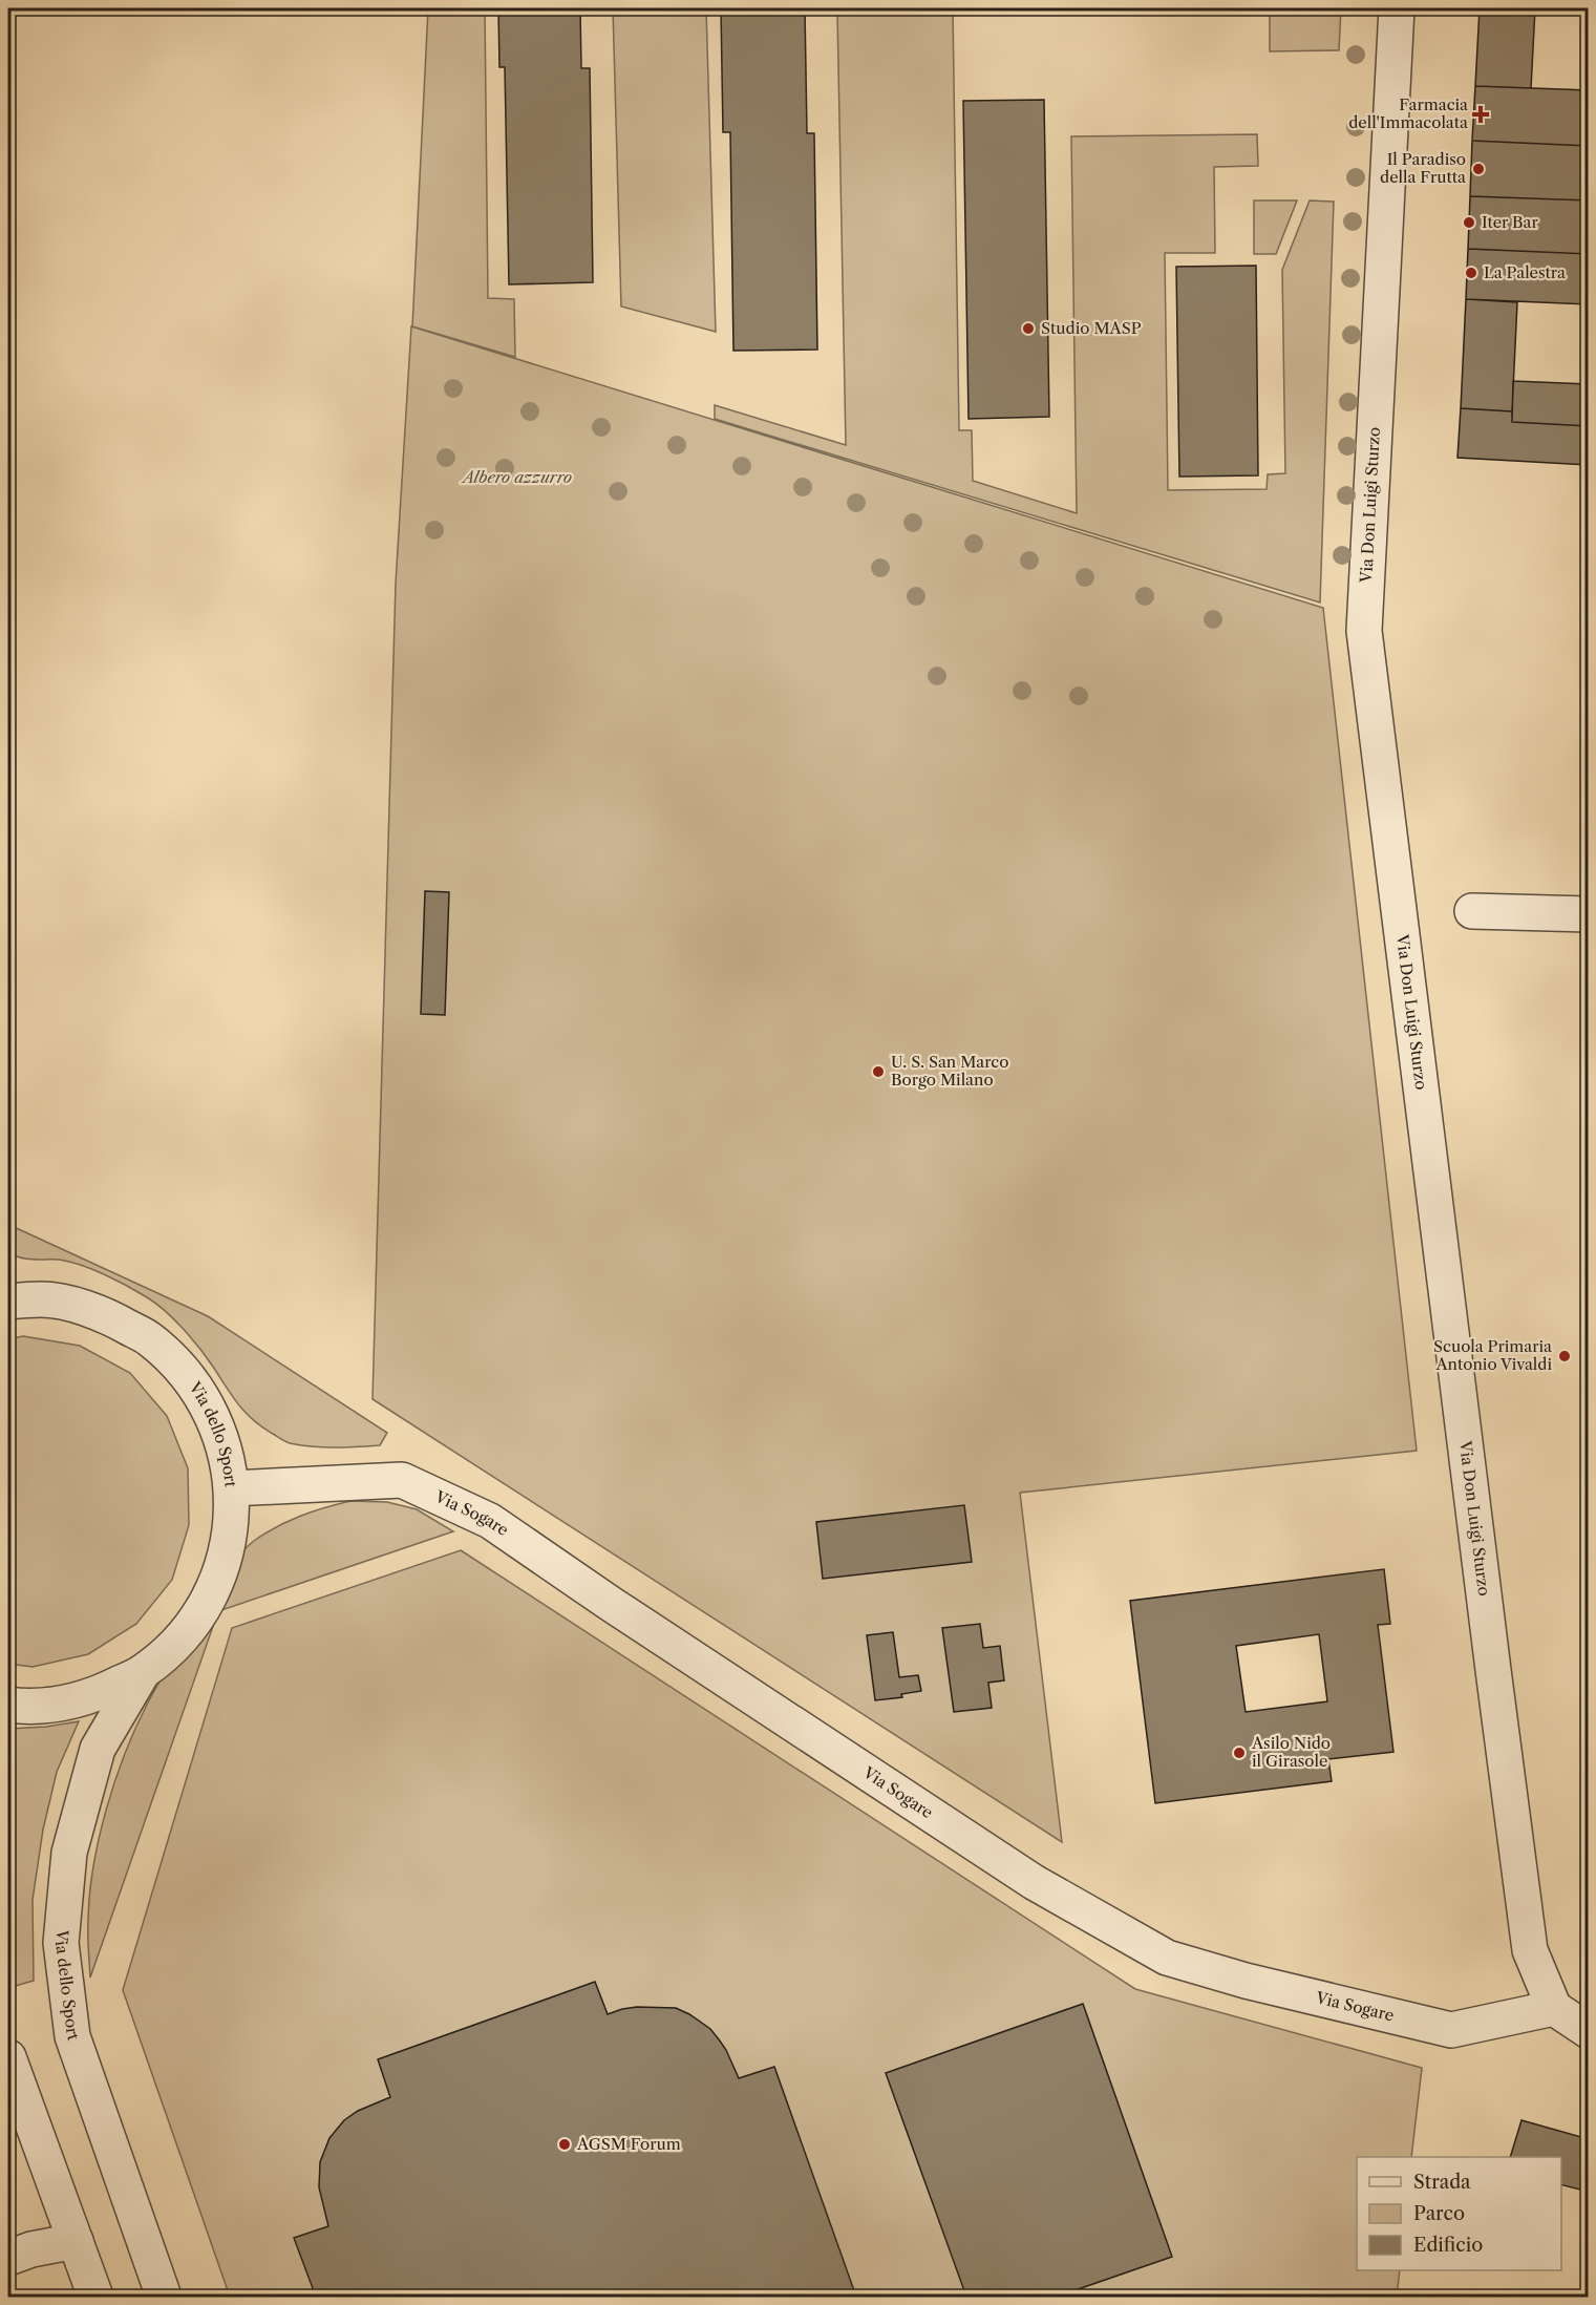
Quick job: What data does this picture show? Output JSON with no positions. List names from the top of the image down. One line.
{"streets":{"street":["Via Don Luigi Sturzo","Via dello Sport","Via Sogare"]},"crossings":[["Via Don Luigi Sturzo","Via Sogare"],["Via dello Sport","Via Sogare"]],"parks":["Albero azzurro"],"places":{"health":["Farmacia dell'Immacolata"],"other":["Il Paradiso della Frutta","Iter Bar","La Palestra","Studio MASP","U. S. San Marco Borgo Milano","Scuola Primaria Antonio Vivaldi","Asilo Nido il Girasole","AGSM Forum"]},"legend":["Strada","Parco","Edificio"]}
